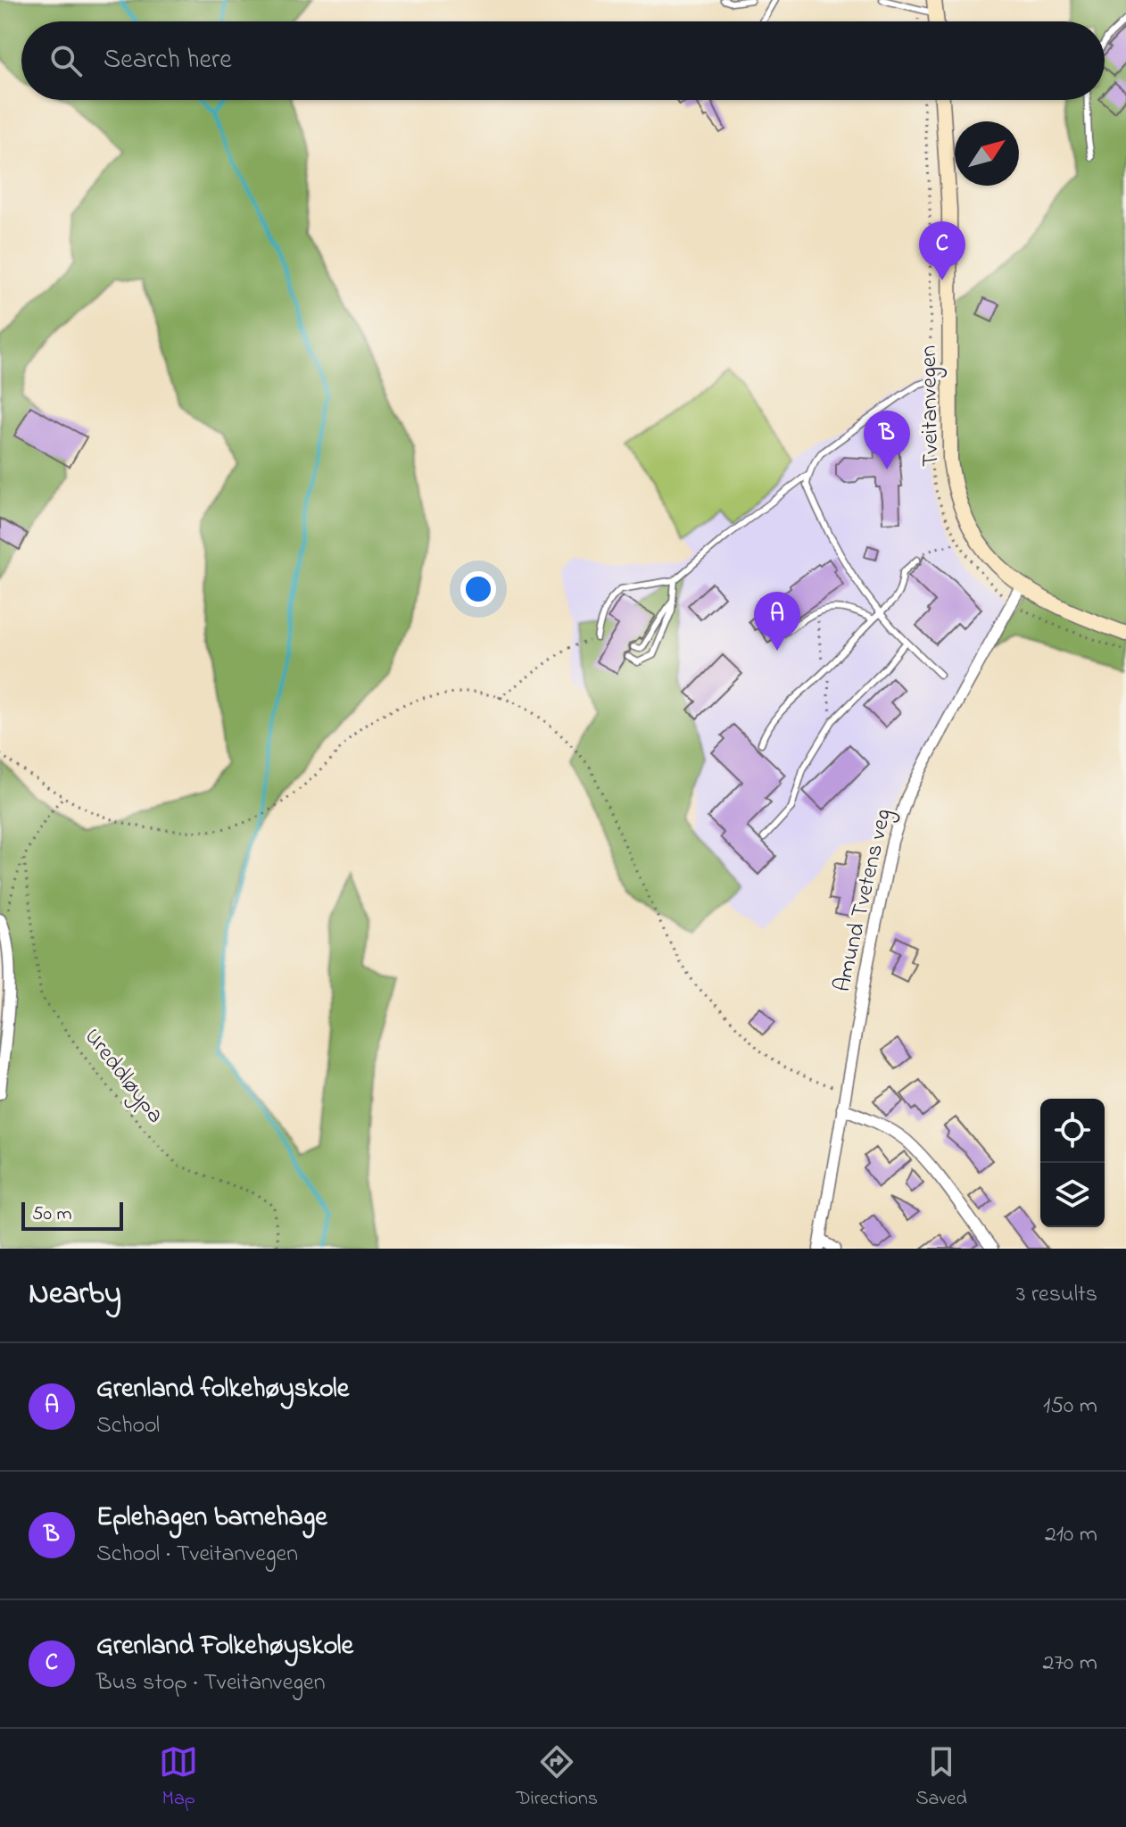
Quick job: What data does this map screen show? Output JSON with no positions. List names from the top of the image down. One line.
{"streets":{"main road":["Tveitanvegen"],"street":["Amund Tvetens veg"],"path":["Ureddløypa"]},"crossings":[["Tveitanvegen","Amund Tvetens veg"]],"scale_bar":"50 m","north":"top right","page":{"search":"Search here","pins":["C","B","A"],"scale":"50 m","heading":["Nearby","3 results"],"list":[{"mark":"A","name":"Grenland folkehøyskole","note":"School","value":"150 m"},{"mark":"B","name":"Eplehagen barnehage","note":"School · Tveitanvegen","value":"210 m"},{"mark":"C","name":"Grenland Folkehøyskole","note":"Bus stop · Tveitanvegen","value":"270 m"}],"nav":["Map","Directions","Saved"]}}
